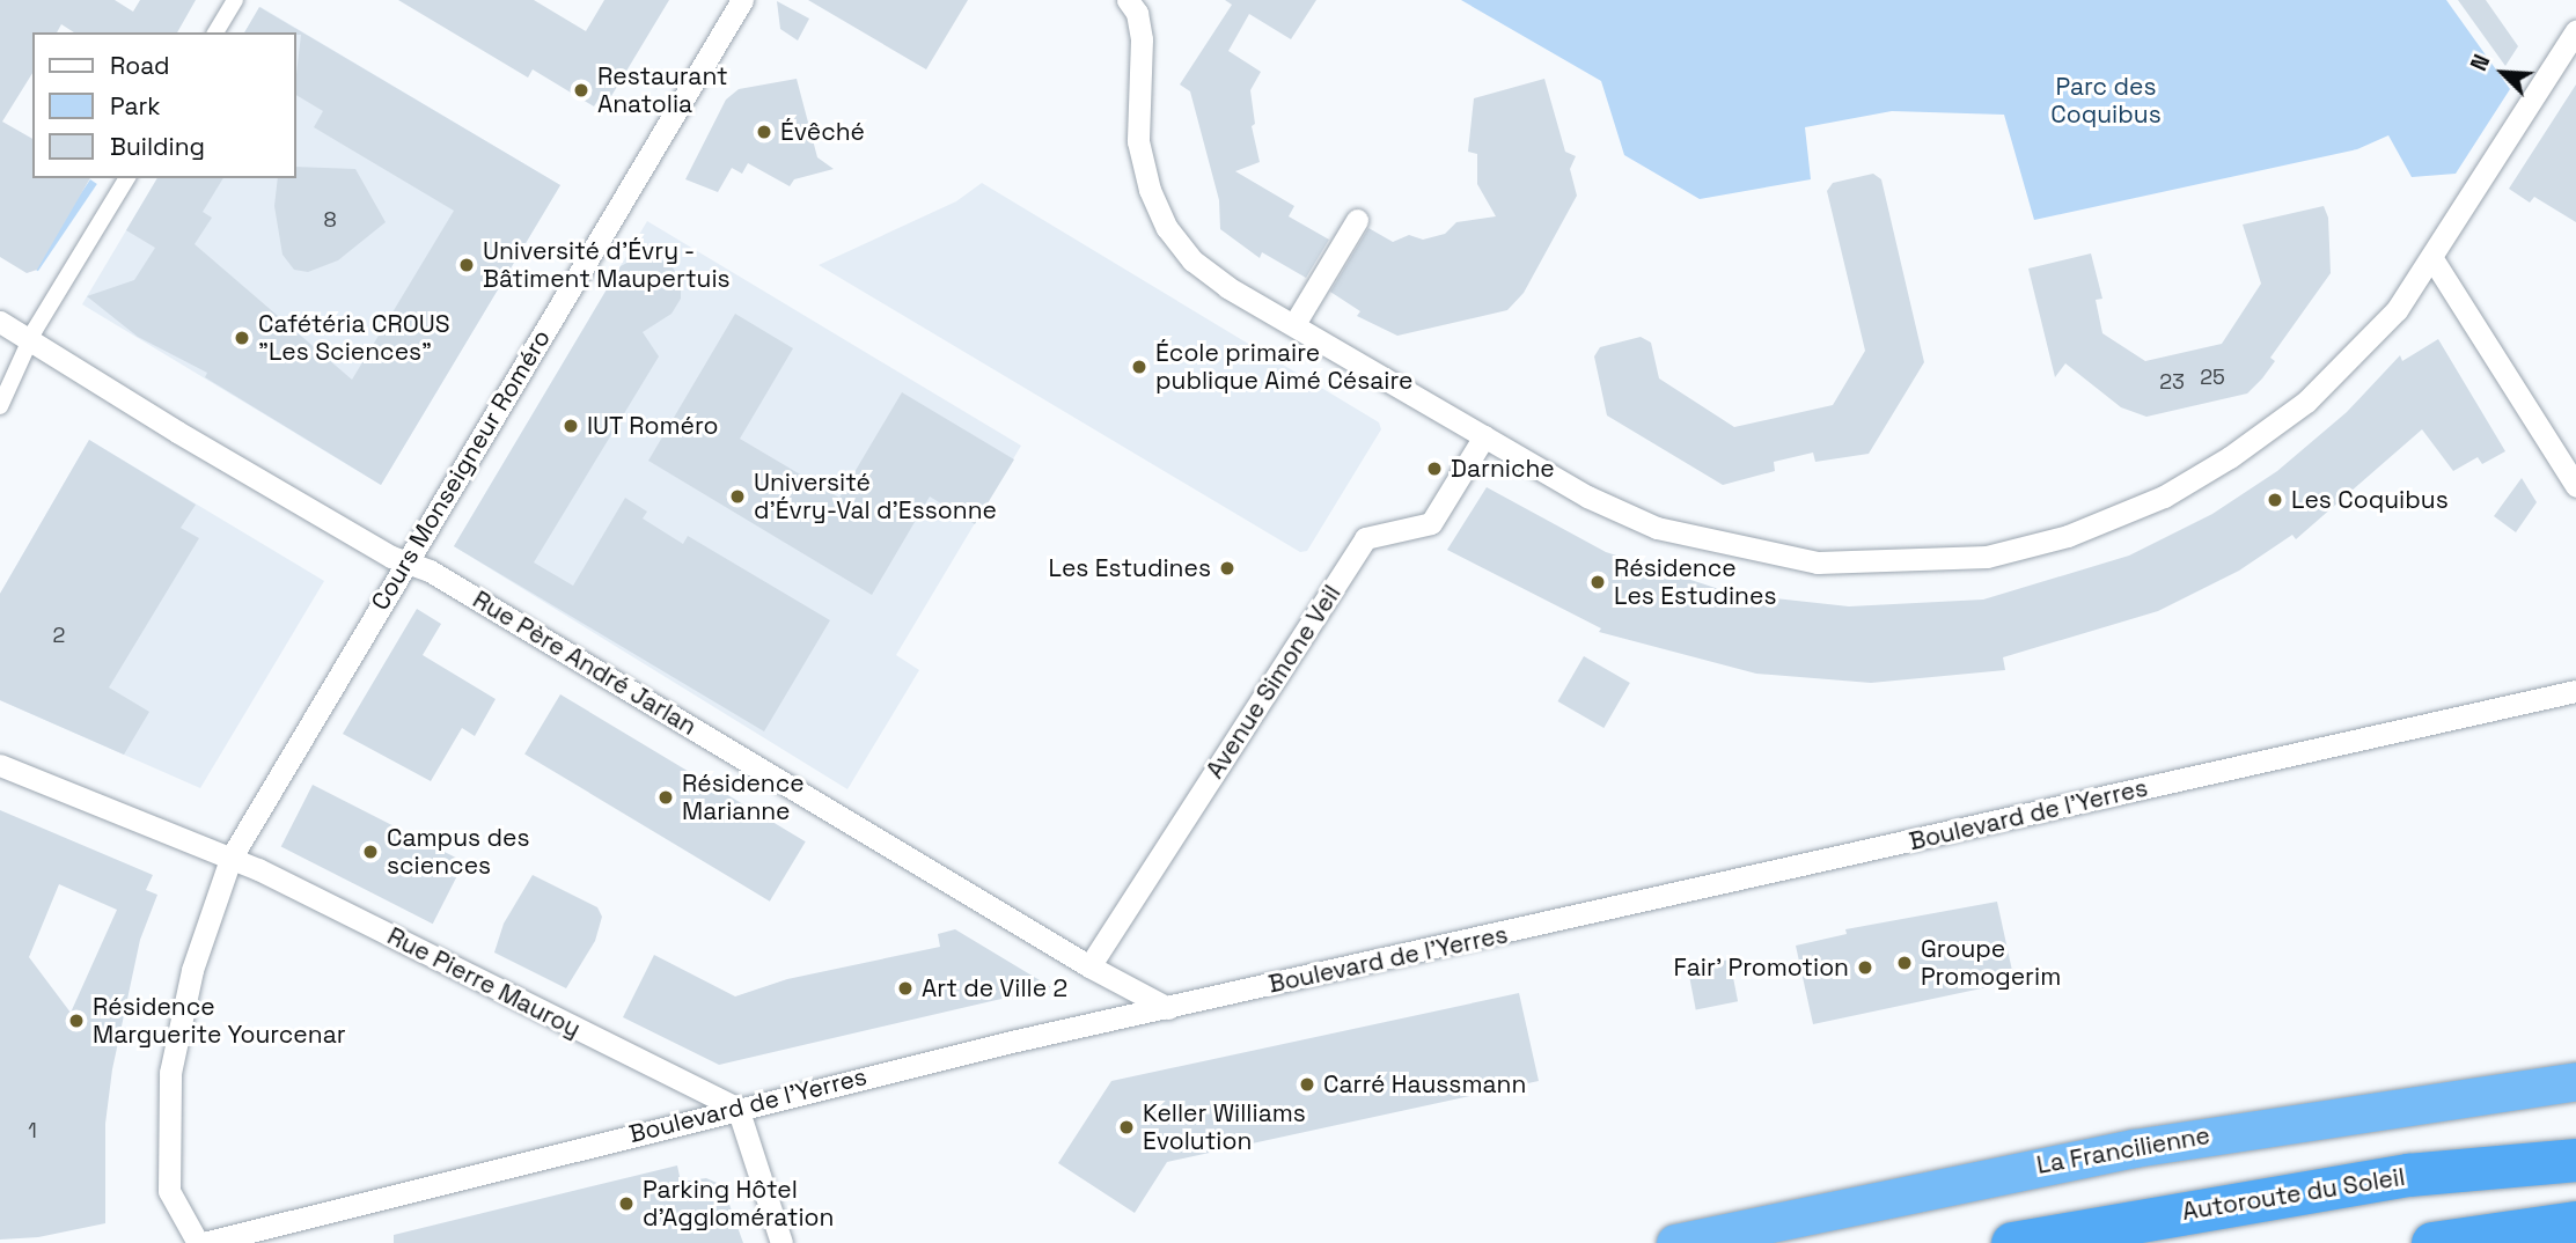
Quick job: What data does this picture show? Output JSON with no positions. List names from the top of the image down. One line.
{"streets":{"highway":["La Francilienne","Autoroute du Soleil"],"street":["Cours Monseigneur Roméro","Rue Père André Jarlan","Avenue Simone Veil","Boulevard de l'Yerres","Rue Pierre Mauroy"]},"crossings":[["Cours Monseigneur Roméro","Rue Père André Jarlan"],["Cours Monseigneur Roméro","Boulevard de l'Yerres"],["Cours Monseigneur Roméro","Rue Pierre Mauroy"],["Rue Père André Jarlan","Avenue Simone Veil"],["Rue Père André Jarlan","Boulevard de l'Yerres"],["Boulevard de l'Yerres","Rue Pierre Mauroy"]],"parks":["Parc des Coquibus"],"places":["Restaurant Anatolia","Évêché","Université d'Évry - Bâtiment Maupertuis","Cafétéria CROUS \"Les Sciences\"","École primaire publique Aimé Césaire","IUT Roméro","Darniche","Université d'Évry-Val d'Essonne","Les Coquibus","Les Estudines","Résidence Les Estudines","Résidence Marianne","Campus des sciences","Groupe Promogerim","Fair' Promotion","Art de Ville 2","Résidence Marguerite Yourcenar","Carré Haussmann","Keller Williams Evolution","Parking Hôtel d'Agglomération"],"house_numbers":["8","25","23","2","1"],"legend":["Road","Park","Building"],"north":"top left"}
